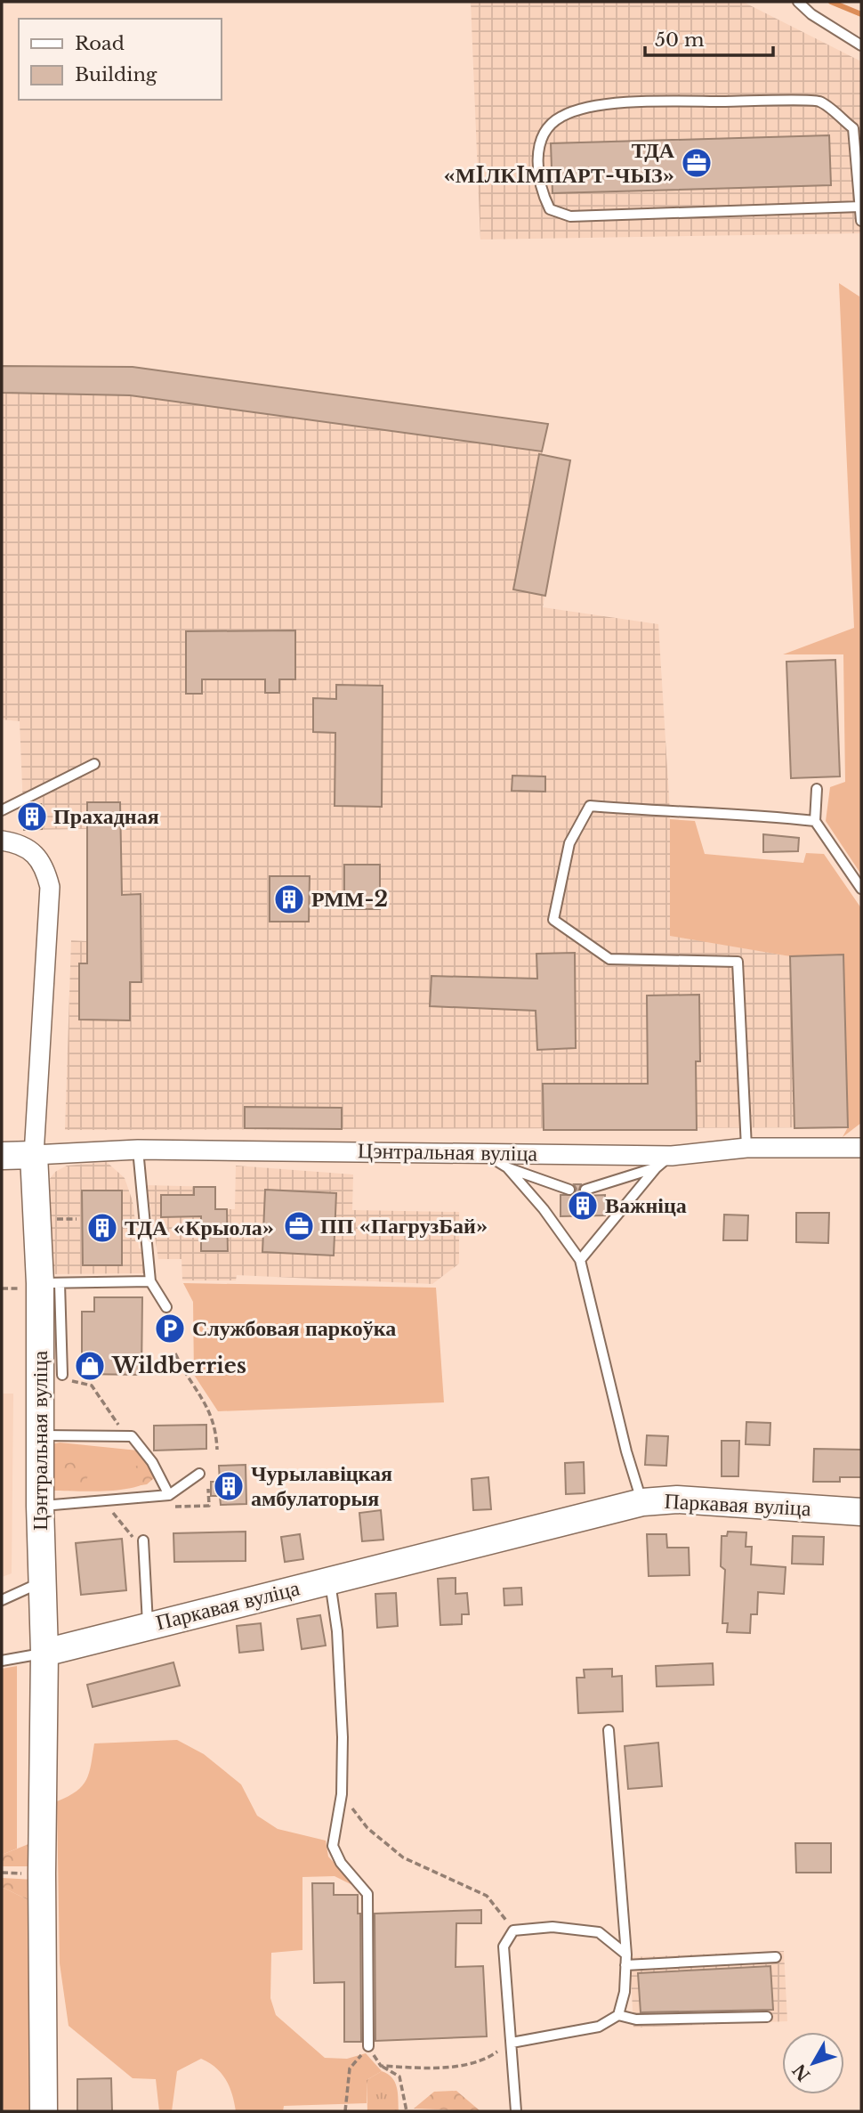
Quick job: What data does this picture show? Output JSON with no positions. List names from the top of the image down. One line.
{"streets":{"street":["Цэнтральная вуліца","Паркавая вуліца"]},"crossings":[["Цэнтральная вуліца","Паркавая вуліца"]],"places":{"office":["ТДА «МIЛКIМПАРТ-ЧЫЗ»","ПП «ПагрузБай»"],"building":["Прахадная","РММ-2","Важніца","ТДА «Крыола»","Чурылавіцкая амбулаторыя"],"parking":["Службовая паркоўка"],"shop":["Wildberries"]},"legend":["Road","Building"],"scale_bar":"50 m","north":"bottom left"}
